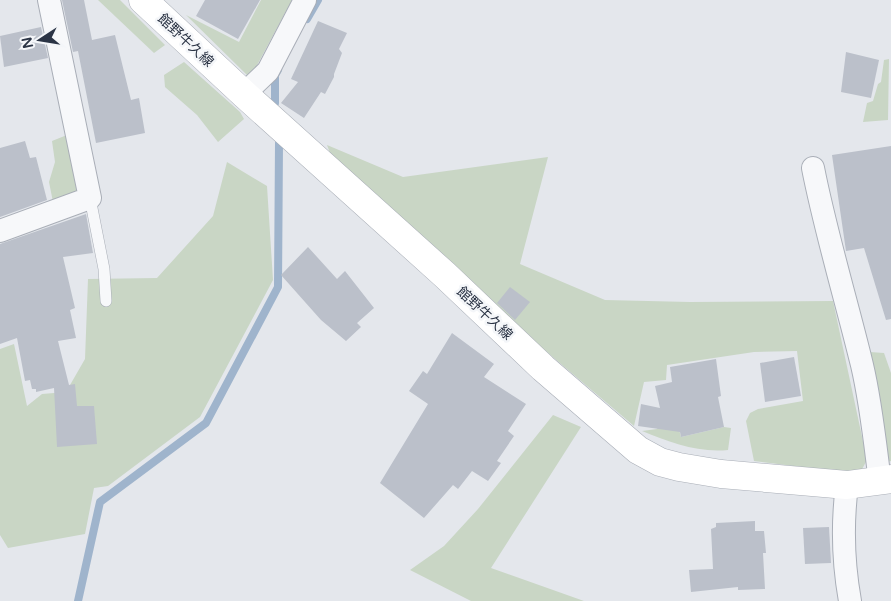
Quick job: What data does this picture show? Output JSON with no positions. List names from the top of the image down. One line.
{"streets":{"main road":["館野牛久線"]},"north":"left"}
